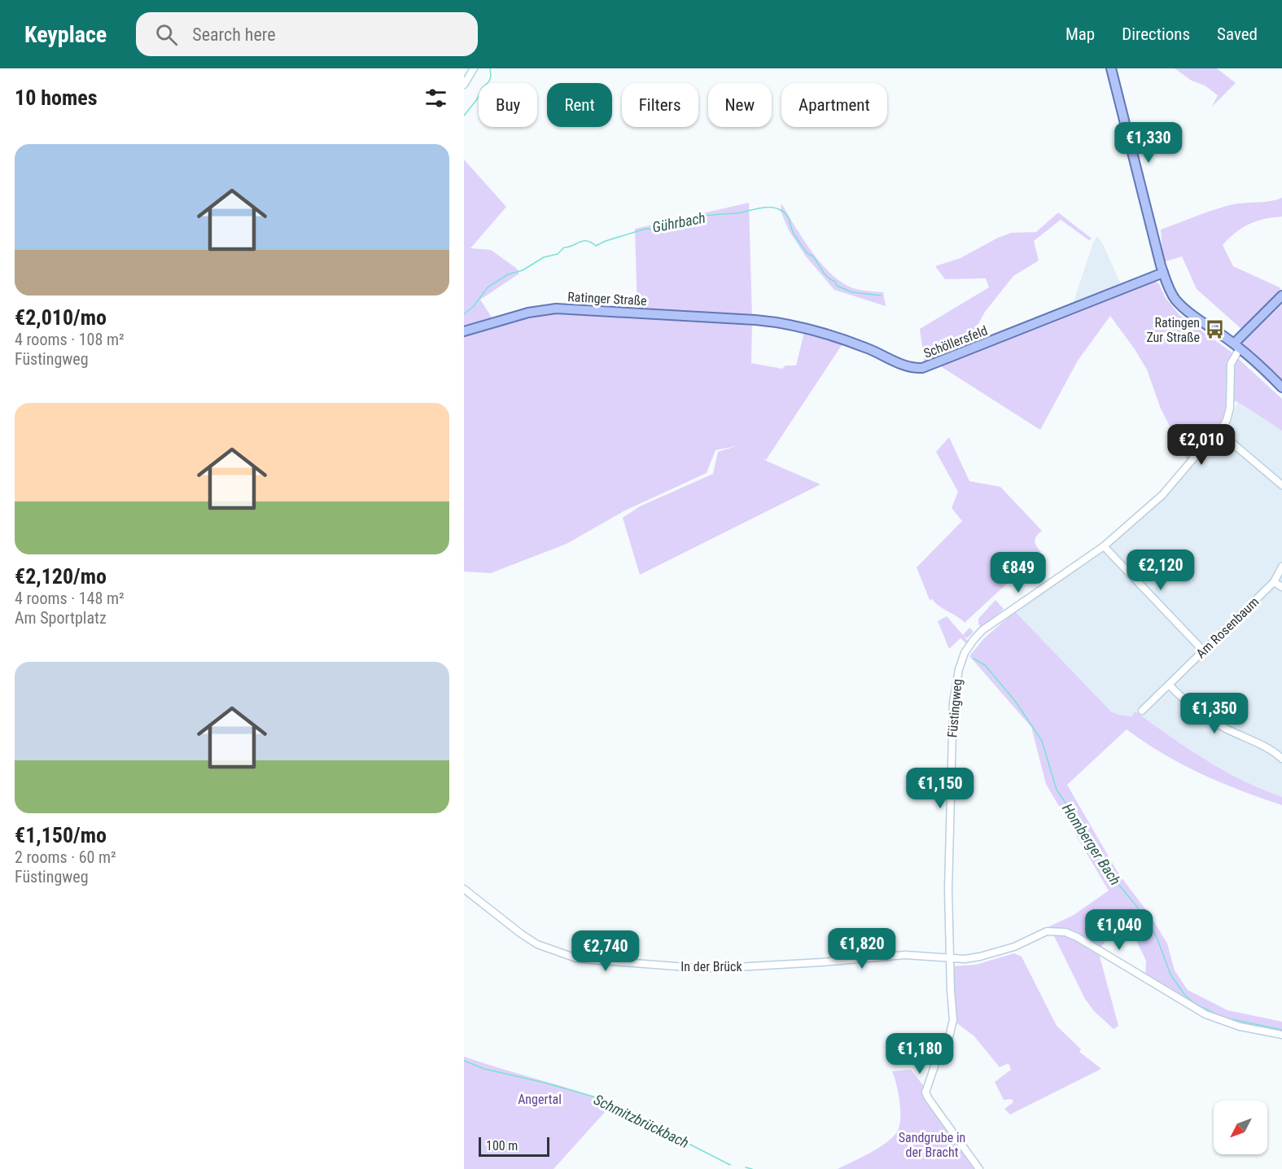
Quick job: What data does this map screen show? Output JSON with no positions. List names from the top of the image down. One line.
{"streets":{"main road":["Ratinger Straße","Schöllersfeld"],"street":["Am Rosenbaum","Füstingweg","In der Brück"]},"crossings":[["Ratinger Straße","Schöllersfeld"],["Füstingweg","In der Brück"]],"water":["Gührbach","Homberger Bach","Schmitzbrückbach"],"parks":["Angertal","Sandgrube in der Bracht"],"places":{"bus stop":["Ratingen Zur Straße"]},"scale_bar":"100 m","north":"bottom left","page":{"header":"Keyplace","search":"Search here","nav":["Map","Directions","Saved"],"heading":"10 homes","chip":["Buy","Rent","Filters","New","Apartment"],"price":["€1,330","€2,010","€2,120","€849","€1,350","€1,150","€1,040","€1,820","€2,740","€1,180"],"list":[{"name":"€2,010/mo","note":"4 rooms · 108 m² · Füstingweg"},{"name":"€2,120/mo","note":"4 rooms · 148 m² · Am Sportplatz"},{"name":"€1,150/mo","note":"2 rooms · 60 m² · Füstingweg"}],"scale":"100 m"}}
